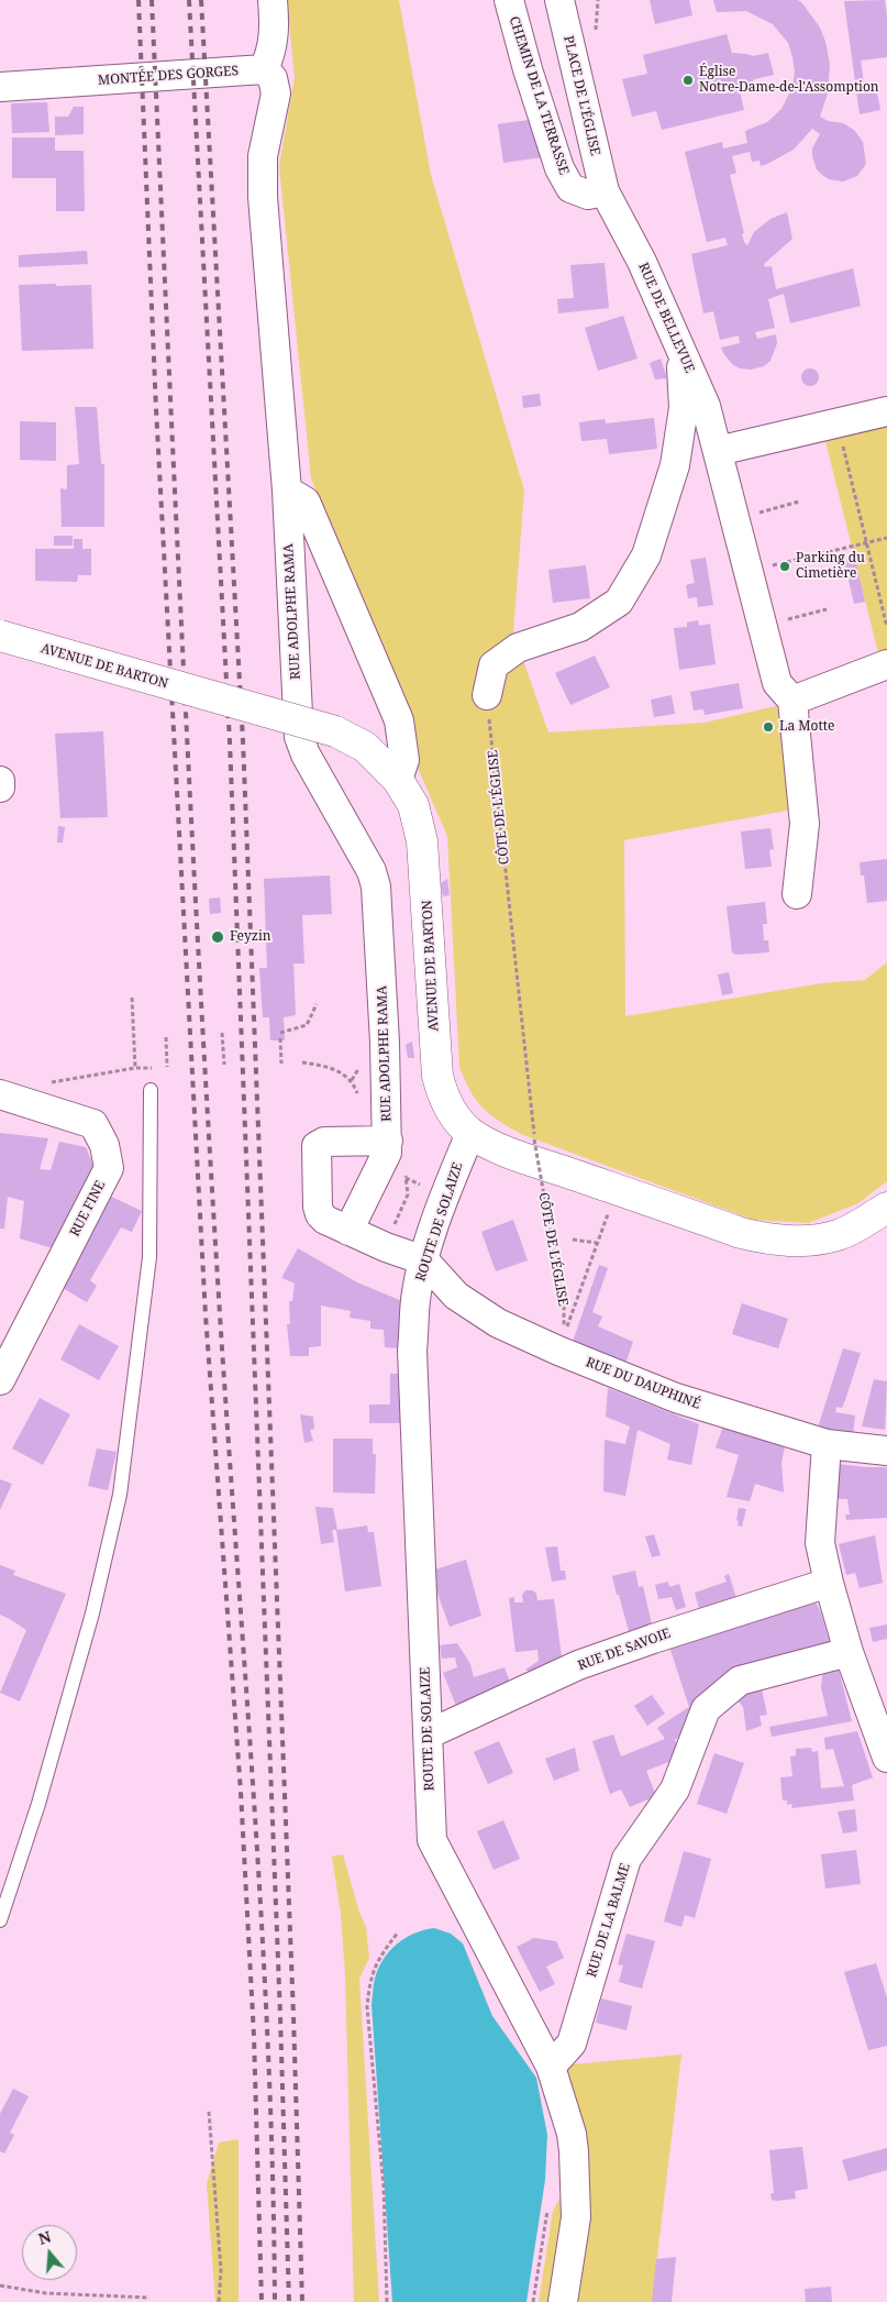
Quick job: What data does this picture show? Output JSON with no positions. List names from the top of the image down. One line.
{"streets":{"street":["MONTÉE DES GORGES","CHEMIN DE LA TERRASSE","PLACE DE L'ÉGLISE","RUE DE BELLEVUE","RUE ADOLPHE RAMA","AVENUE DE BARTON","RUE FINE","ROUTE DE SOLAIZE","RUE DU DAUPHINÉ","RUE DE SAVOIE","RUE DE LA BALME"],"path":["CÔTE DE L'ÉGLISE"]},"crossings":[["MONTÉE DES GORGES","RUE ADOLPHE RAMA"],["CHEMIN DE LA TERRASSE","PLACE DE L'ÉGLISE"],["CHEMIN DE LA TERRASSE","RUE DE BELLEVUE"],["PLACE DE L'ÉGLISE","RUE DE BELLEVUE"],["AVENUE DE BARTON","ROUTE DE SOLAIZE"],["CÔTE DE L'ÉGLISE","RUE DU DAUPHINÉ"],["ROUTE DE SOLAIZE","RUE DU DAUPHINÉ"],["ROUTE DE SOLAIZE","RUE DE SAVOIE"],["ROUTE DE SOLAIZE","RUE DE LA BALME"]],"places":["Église Notre-Dame-de-l'Assomption","Parking du Cimetière","La Motte","Feyzin"],"north":"top"}
